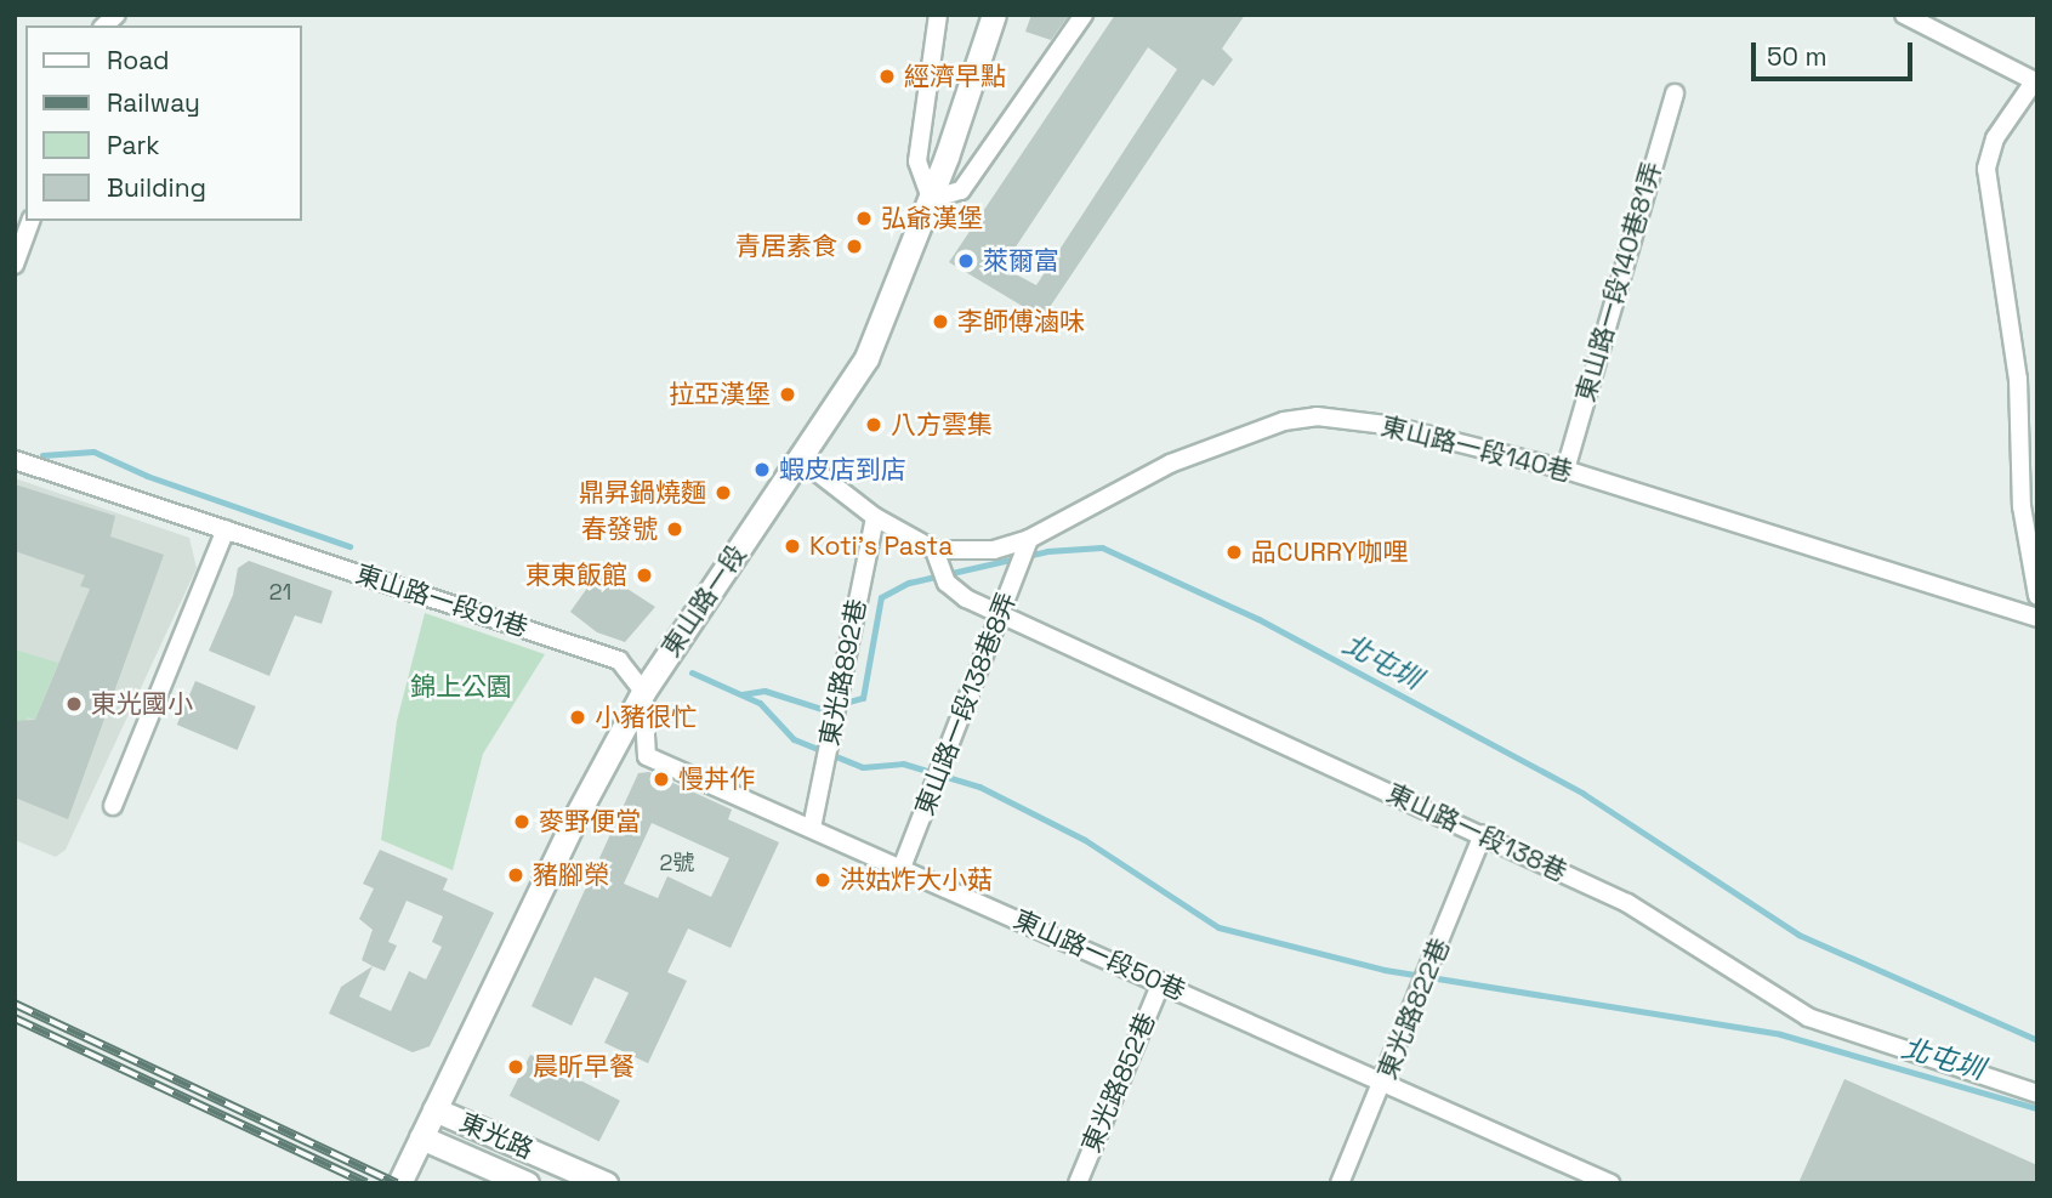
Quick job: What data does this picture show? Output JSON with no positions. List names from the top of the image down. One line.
{"streets":{"main road":["東山路一段","東光路"],"street":["東山路一段140巷81弄","東山路一段140巷","東山路一段91巷","東光路892巷","東山路一段138巷8弄","東山路一段138巷","東山路一段50巷","東光路822巷","東光路852巷"]},"crossings":[["東山路一段140巷81弄","東山路一段140巷"],["東山路一段140巷","東山路一段"],["東山路一段140巷","東光路892巷"],["東山路一段140巷","東山路一段138巷8弄"],["東山路一段140巷","東山路一段138巷"],["東山路一段91巷","東山路一段"],["東山路一段91巷","東山路一段50巷"],["東山路一段","東山路一段50巷"],["東山路一段","東光路"],["東光路892巷","東山路一段50巷"],["東山路一段138巷8弄","東山路一段138巷"],["東山路一段138巷8弄","東山路一段50巷"],["東山路一段138巷","東光路822巷"],["東山路一段50巷","東光路822巷"],["東山路一段50巷","東光路852巷"]],"water":["北屯圳"],"parks":["錦上公園"],"places":["經濟早點","弘爺漢堡","青居素食","萊爾富","李師傅滷味","拉亞漢堡","八方雲集","蝦皮店到店","鼎昇鍋燒麵","春發號","Koti's Pasta","品CURRY咖哩","東東飯館","東光國小","小豬很忙","慢丼作","麥野便當","豬腳榮","洪姑炸大小菇","晨昕早餐"],"house_numbers":["21","2號"],"legend":["Road","Railway","Park","Building"],"scale_bar":"50 m"}
